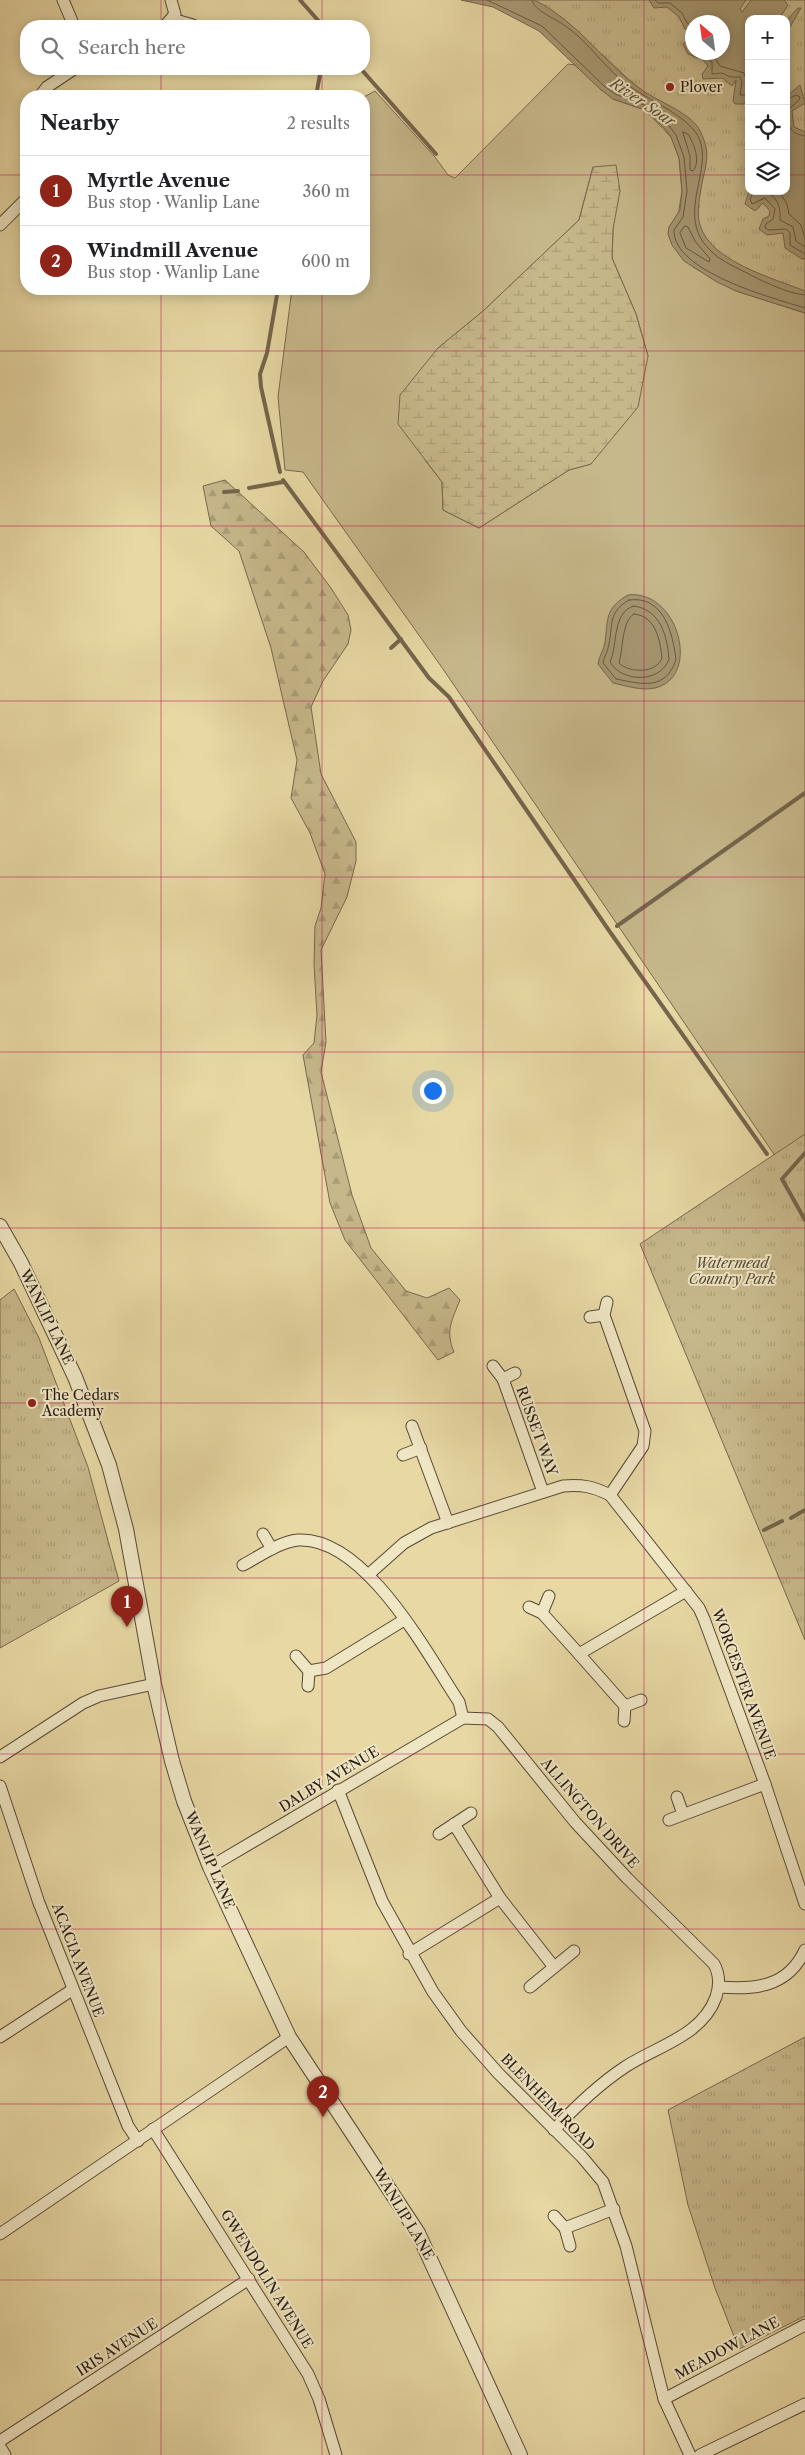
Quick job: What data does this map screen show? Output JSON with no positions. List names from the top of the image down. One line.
{"streets":{"street":["WANLIP LANE","RUSSET WAY","WORCESTER AVENUE","DALBY AVENUE","ALLINGTON DRIVE","ACACIA AVENUE","BLENHEIM ROAD","GWENDOLIN AVENUE","IRIS AVENUE","MEADOW LANE"]},"crossings":[["WANLIP LANE","DALBY AVENUE"],["RUSSET WAY","WORCESTER AVENUE"],["DALBY AVENUE","ALLINGTON DRIVE"],["DALBY AVENUE","BLENHEIM ROAD"],["BLENHEIM ROAD","MEADOW LANE"],["GWENDOLIN AVENUE","IRIS AVENUE"]],"water":["River Soar"],"parks":["Watermead Country Park"],"places":["Plover","The Cedars Academy"],"north":"top left","page":{"map_buttons":["+","−"],"search":"Search here","heading":["Nearby","2 results"],"list":[{"mark":"1","name":"Myrtle Avenue","note":"Bus stop · Wanlip Lane","value":"360 m"},{"mark":"2","name":"Windmill Avenue","note":"Bus stop · Wanlip Lane","value":"600 m"}],"pins":["1","2"]}}
